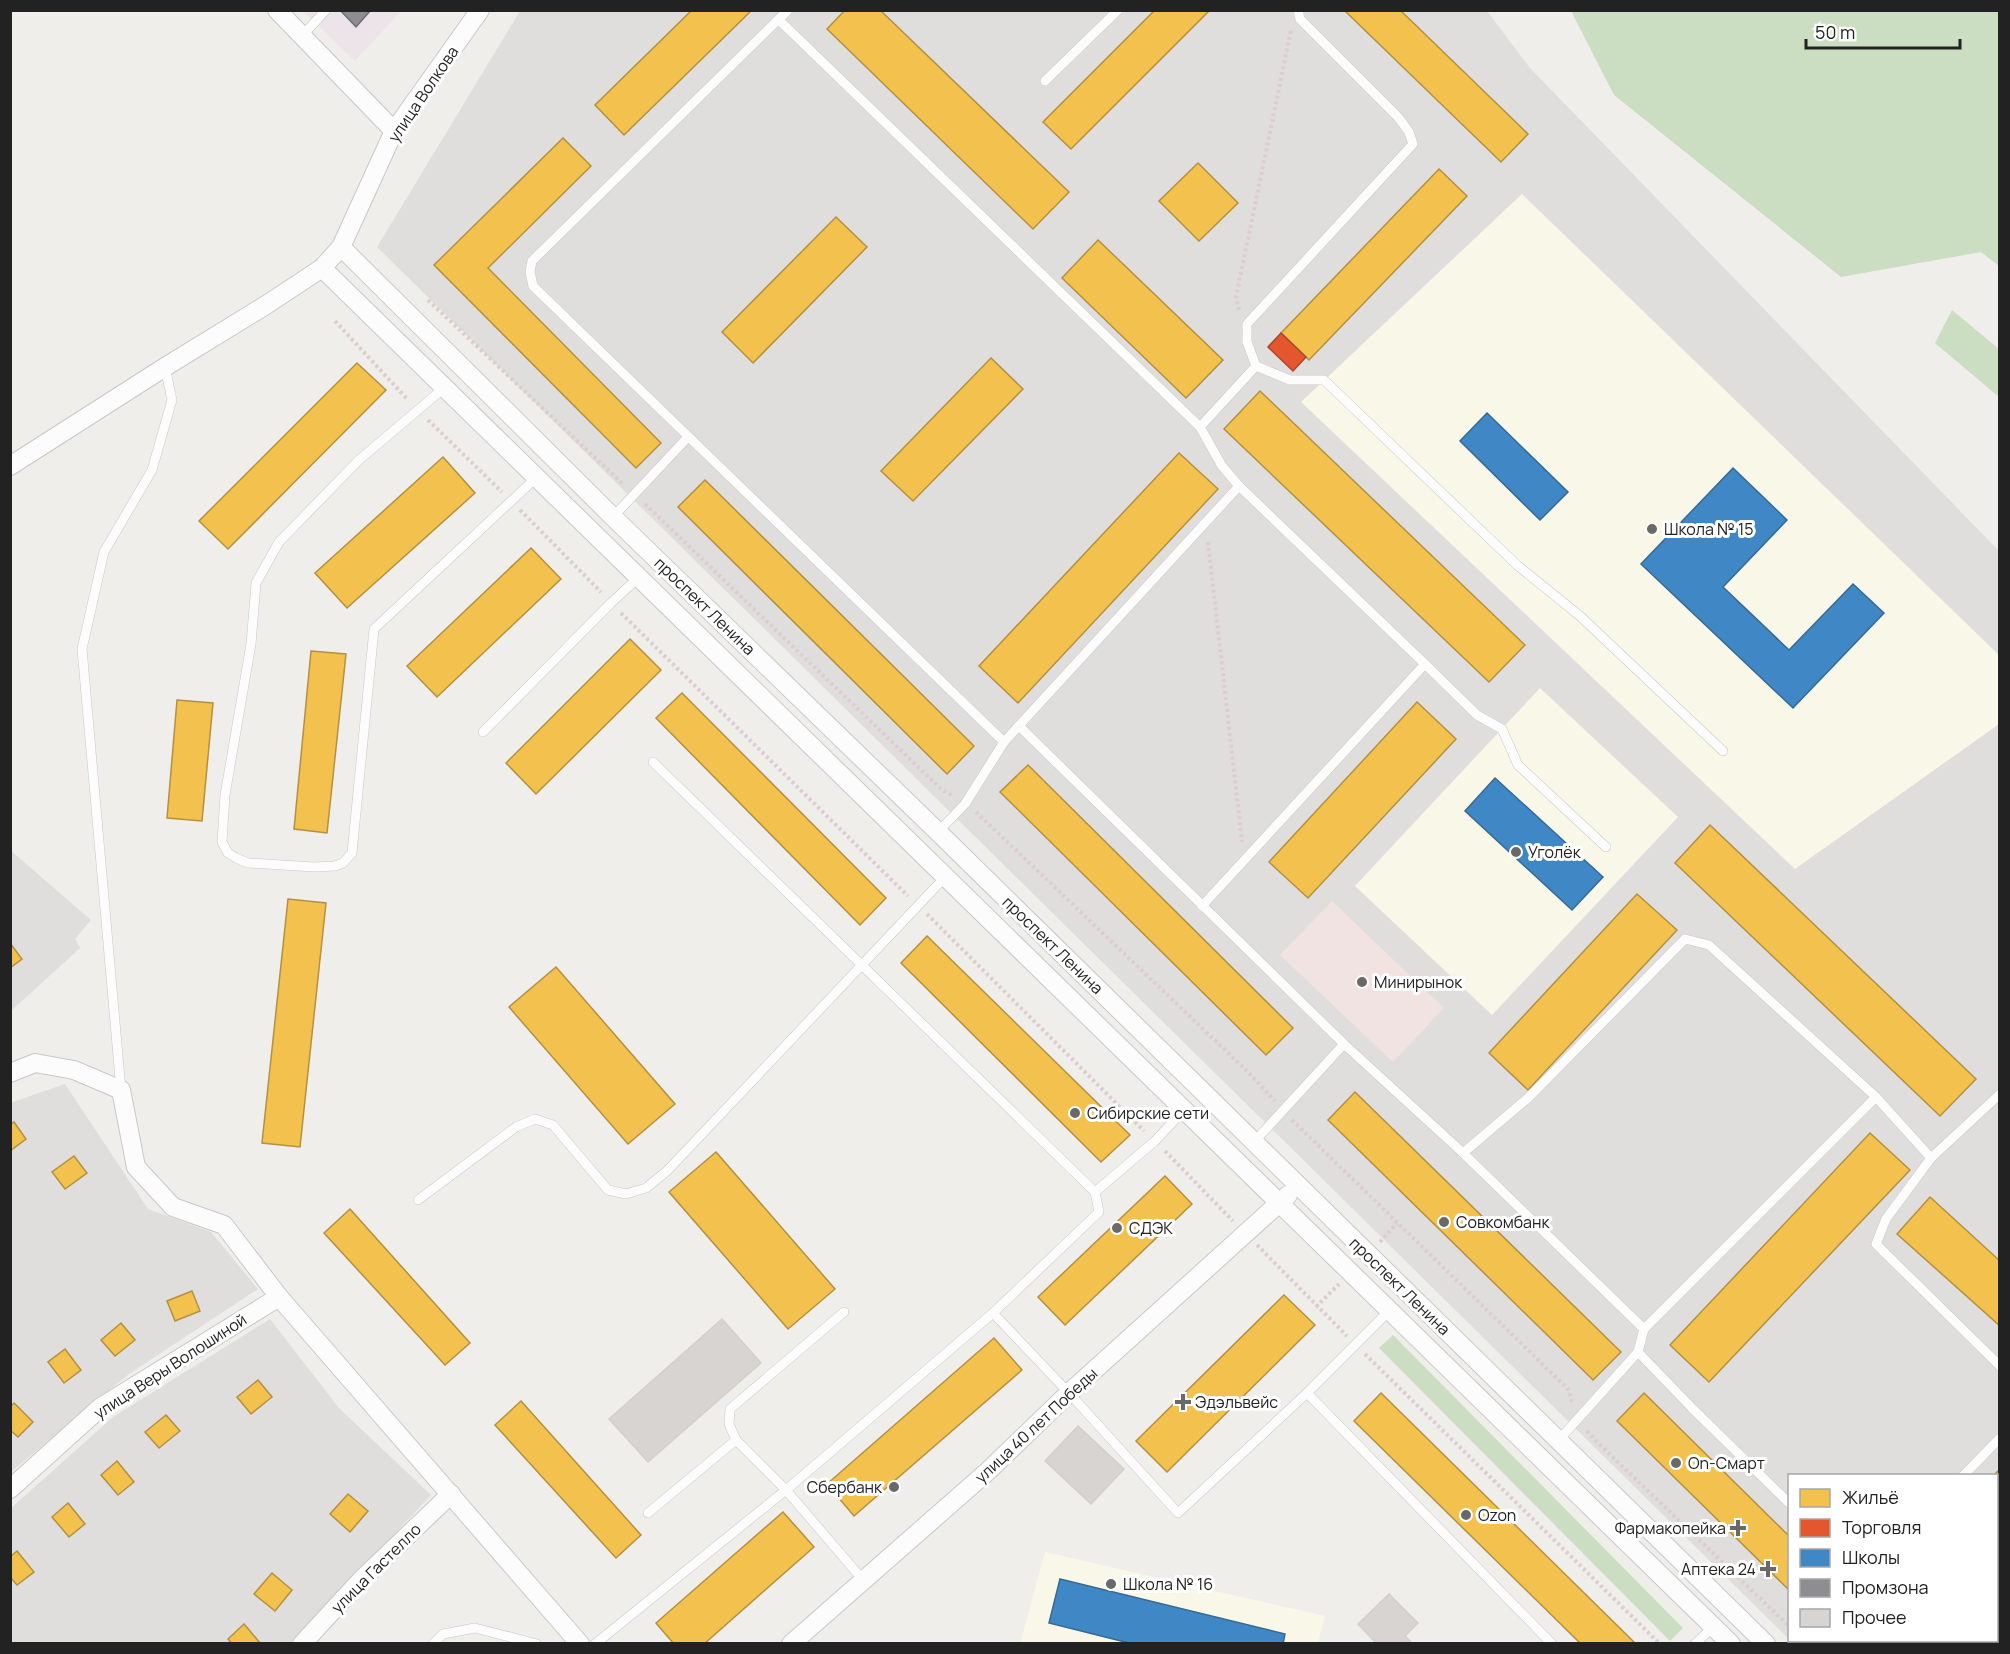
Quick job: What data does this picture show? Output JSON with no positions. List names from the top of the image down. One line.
{"streets":{"street":["улица Волкова","проспект Ленина","улица Веры Волошиной","улица 40 лет Победы","улица Гастелло"]},"crossings":[["улица Волкова","проспект Ленина"],["проспект Ленина","улица 40 лет Победы"]],"places":{"other":["Школа № 15","Уголёк","Минирынок","Сибирские сети","Совкомбанк","СДЭК","On-Смарт","Сбербанк","Ozon","Школа № 16"],"health":["Эдэльвейс","Фармакопейка","Аптека 24"]},"legend":["Жильё","Торговля","Школы","Промзона","Прочее"],"scale_bar":"50 m"}
